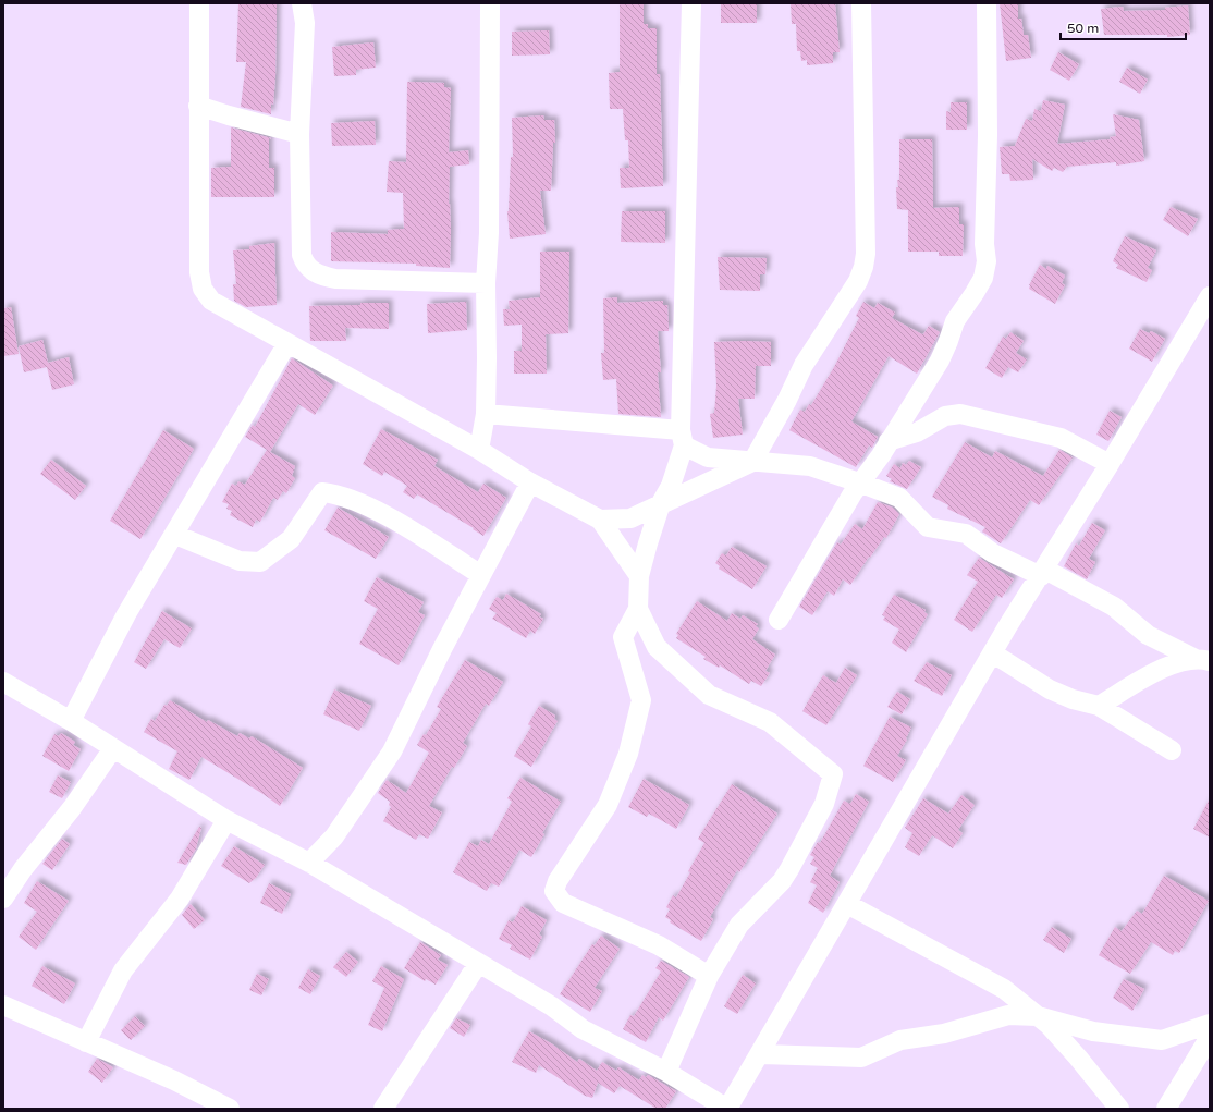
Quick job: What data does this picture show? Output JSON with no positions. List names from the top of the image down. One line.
{"scale_bar":"50 m"}
